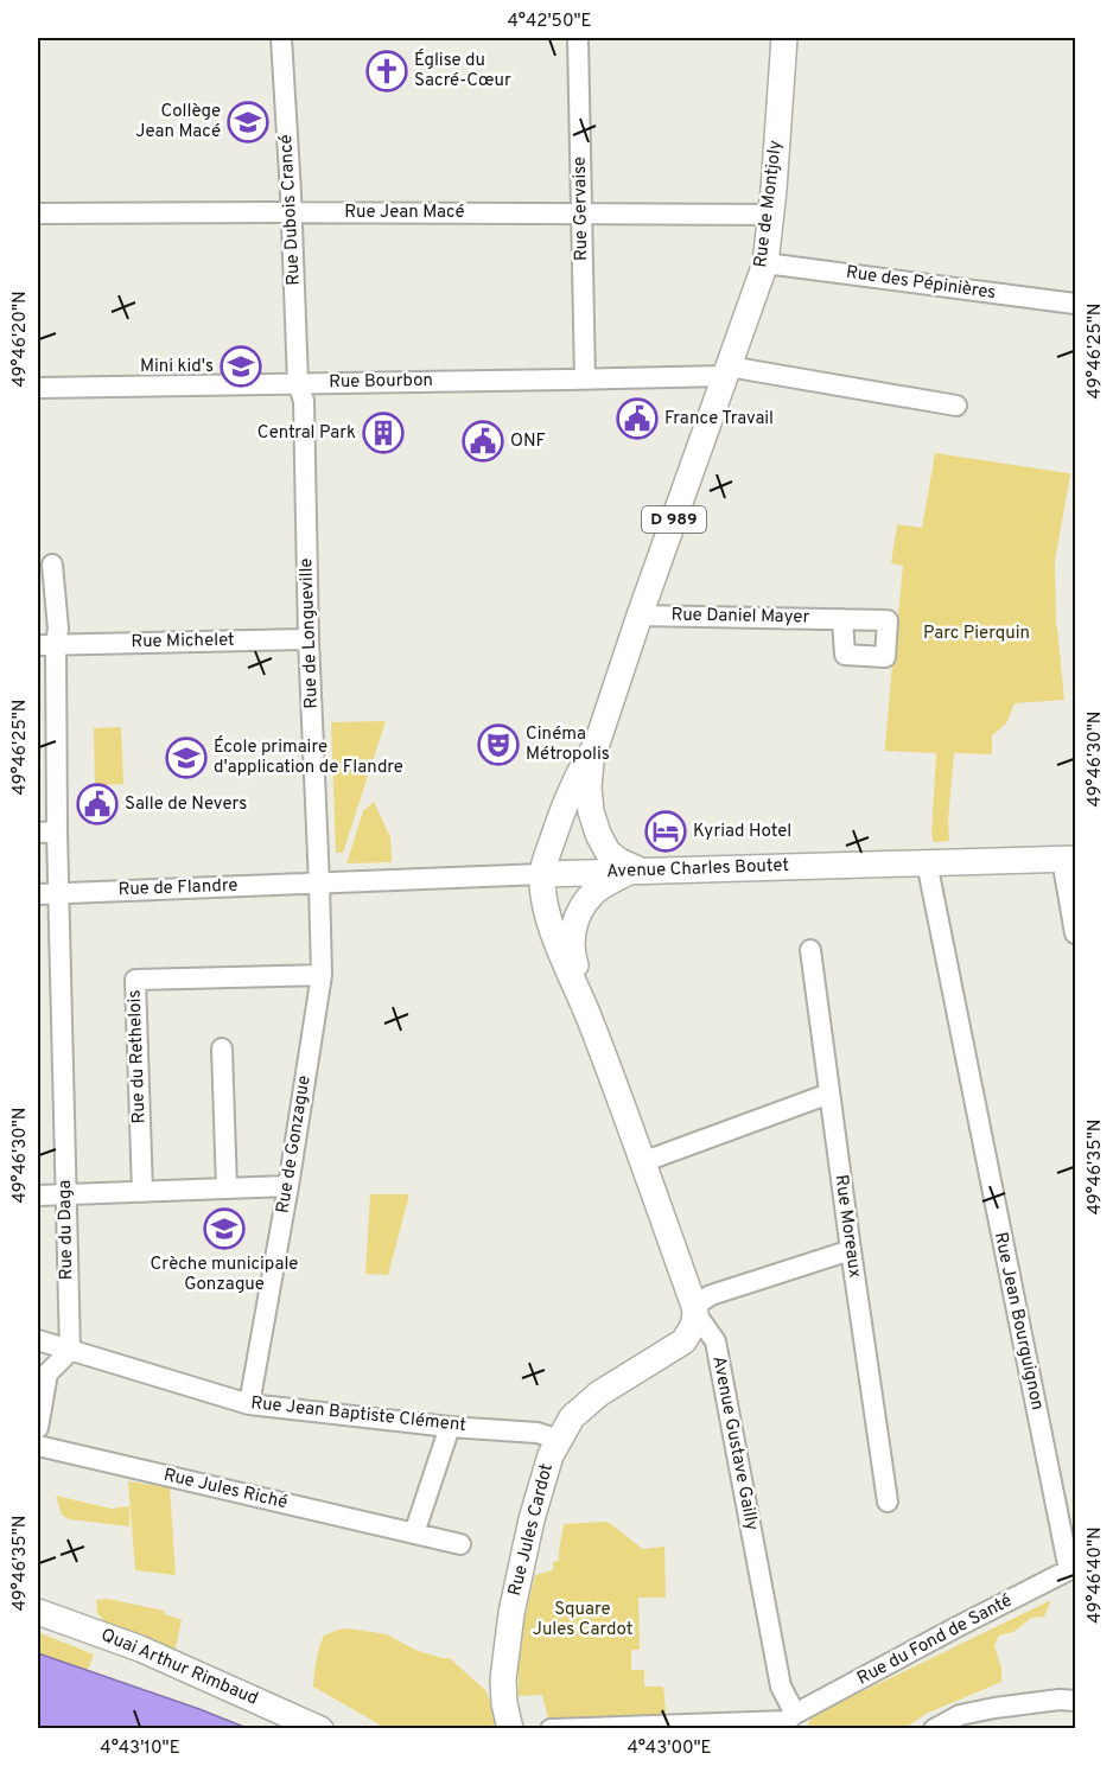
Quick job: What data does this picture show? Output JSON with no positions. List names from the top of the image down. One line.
{"streets":{"main road":["Rue de Montjoly","D 989","Avenue Charles Boutet","Avenue Gustave Gailly","Rue Jules Cardot","Quai Arthur Rimbaud"],"street":["Rue Gervaise","Rue Dubois Crancé","Rue Jean Macé","Rue des Pépinières","Rue Bourbon","Rue Daniel Mayer","Rue de Longueville","Rue Michelet","Rue de Flandre","Rue du Rethelois","Rue de Gonzague","Rue Moreaux","Rue du Daga","Rue Jean Bourguignon","Rue Jean Baptiste Clément","Rue Jules Riché","Rue du Fond de Santé"]},"crossings":[["Rue de Montjoly","Rue Jean Macé"],["Rue de Montjoly","Rue des Pépinières"],["Rue de Montjoly","Rue Bourbon"],["Rue de Montjoly","D 989"],["Rue Gervaise","Rue Jean Macé"],["Rue Gervaise","Rue Bourbon"],["Rue Dubois Crancé","Rue Jean Macé"],["Rue Dubois Crancé","Rue Bourbon"],["Rue Dubois Crancé","Rue de Longueville"],["Rue Bourbon","D 989"],["Rue Bourbon","Rue de Longueville"],["D 989","Rue Daniel Mayer"],["Rue de Longueville","Rue Michelet"],["Rue de Longueville","Avenue Charles Boutet"],["Rue de Longueville","Rue de Flandre"],["Rue de Longueville","Rue de Gonzague"],["Rue Michelet","Rue du Daga"],["Avenue Charles Boutet","Rue de Flandre"],["Avenue Charles Boutet","Rue de Gonzague"],["Avenue Charles Boutet","Rue Jean Bourguignon"],["Rue de Flandre","Rue de Gonzague"],["Rue de Flandre","Rue du Daga"],["Rue du Rethelois","Rue de Gonzague"],["Rue de Gonzague","Rue Jean Baptiste Clément"],["Rue du Daga","Rue Jean Baptiste Clément"],["Rue Jean Bourguignon","Rue du Fond de Santé"],["Rue Jean Baptiste Clément","Rue Jules Cardot"],["Avenue Gustave Gailly","Rue Jules Cardot"],["Avenue Gustave Gailly","Rue du Fond de Santé"]],"parks":["Parc Pierquin","Square Jules Cardot"],"places":{"church":["Église du Sacré-Cœur"],"school or university":["Collège Jean Macé","Mini kid's","École primaire d'application de Flandre","Crèche municipale Gonzague"],"public building":["France Travail","ONF","Salle de Nevers"],"building":["Central Park"],"theatre":["Cinéma Métropolis"],"hotel":["Kyriad Hotel"]},"coordinates":["4°42'50\"E","49°46'20\"N","49°46'25\"N","49°46'30\"N","49°46'35\"N","49°46'40\"N","4°43'10\"E","4°43'00\"E"]}
